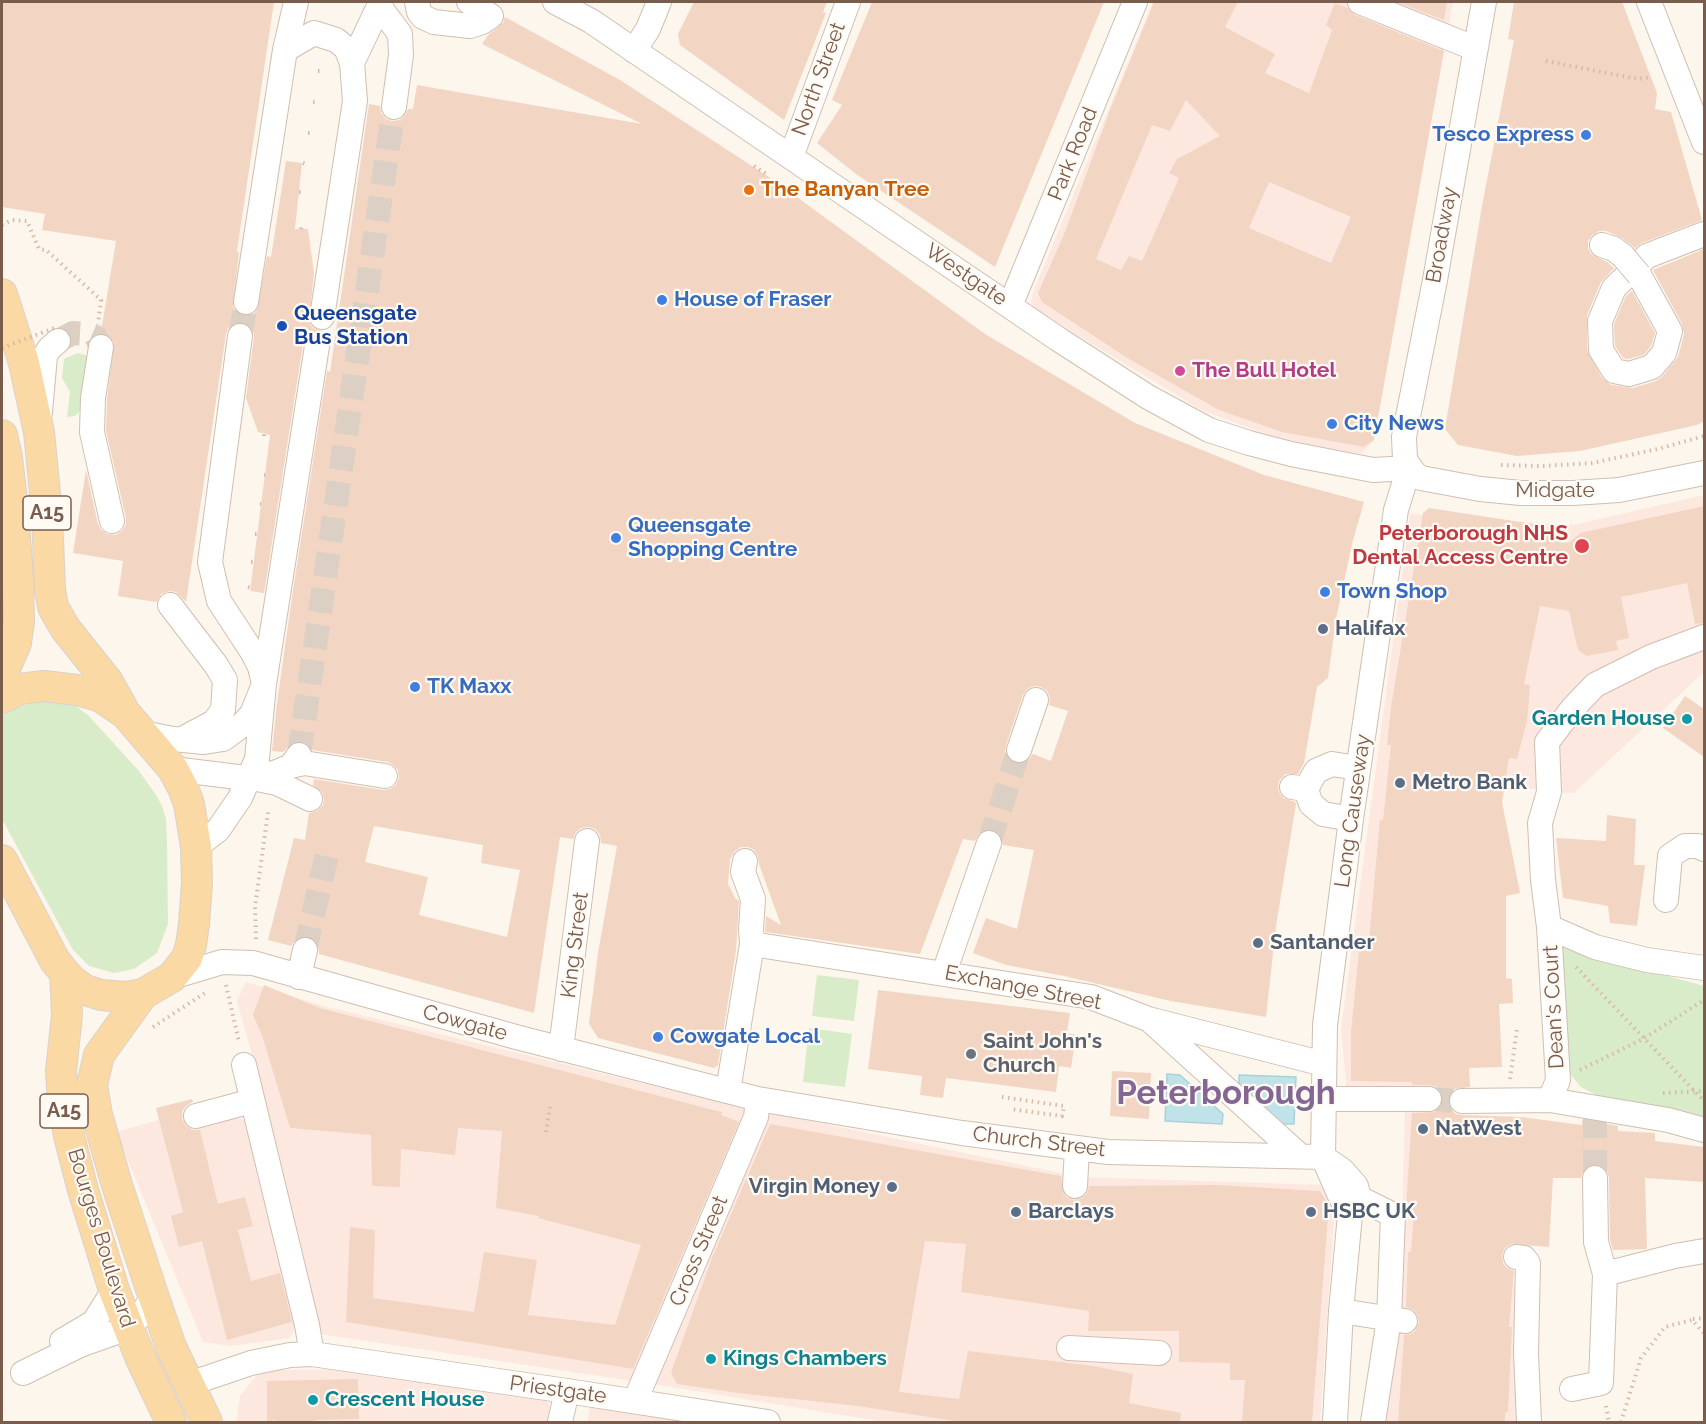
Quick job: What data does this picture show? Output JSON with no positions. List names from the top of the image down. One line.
{"streets":{"main road":["A15","Bourges Boulevard"],"street":["North Street","Park Road","Broadway","Westgate","Midgate","Long Causeway","King Street","Exchange Street","Dean's Court","Cowgate","Church Street","Cross Street","Priestgate"]},"crossings":[["North Street","Westgate"],["Park Road","Westgate"],["Broadway","Westgate"],["Broadway","Midgate"],["Broadway","Long Causeway"],["Westgate","Midgate"],["Westgate","Long Causeway"],["Midgate","Long Causeway"],["Long Causeway","Exchange Street"],["Long Causeway","Church Street"],["King Street","Cowgate"],["Cowgate","Church Street"],["Cowgate","Cross Street"],["Church Street","Cross Street"],["Bourges Boulevard","Priestgate"],["Cross Street","Priestgate"]],"districts":["Peterborough"],"places":["Tesco Express","The Banyan Tree","House of Fraser","Queensgate Bus Station","The Bull Hotel","City News","Queensgate Shopping Centre","Peterborough NHS Dental Access Centre","Town Shop","Halifax","TK Maxx","Garden House","Metro Bank","Santander","Cowgate Local","Saint John's Church","NatWest","Virgin Money","Barclays","HSBC UK","Kings Chambers","Crescent House"]}
